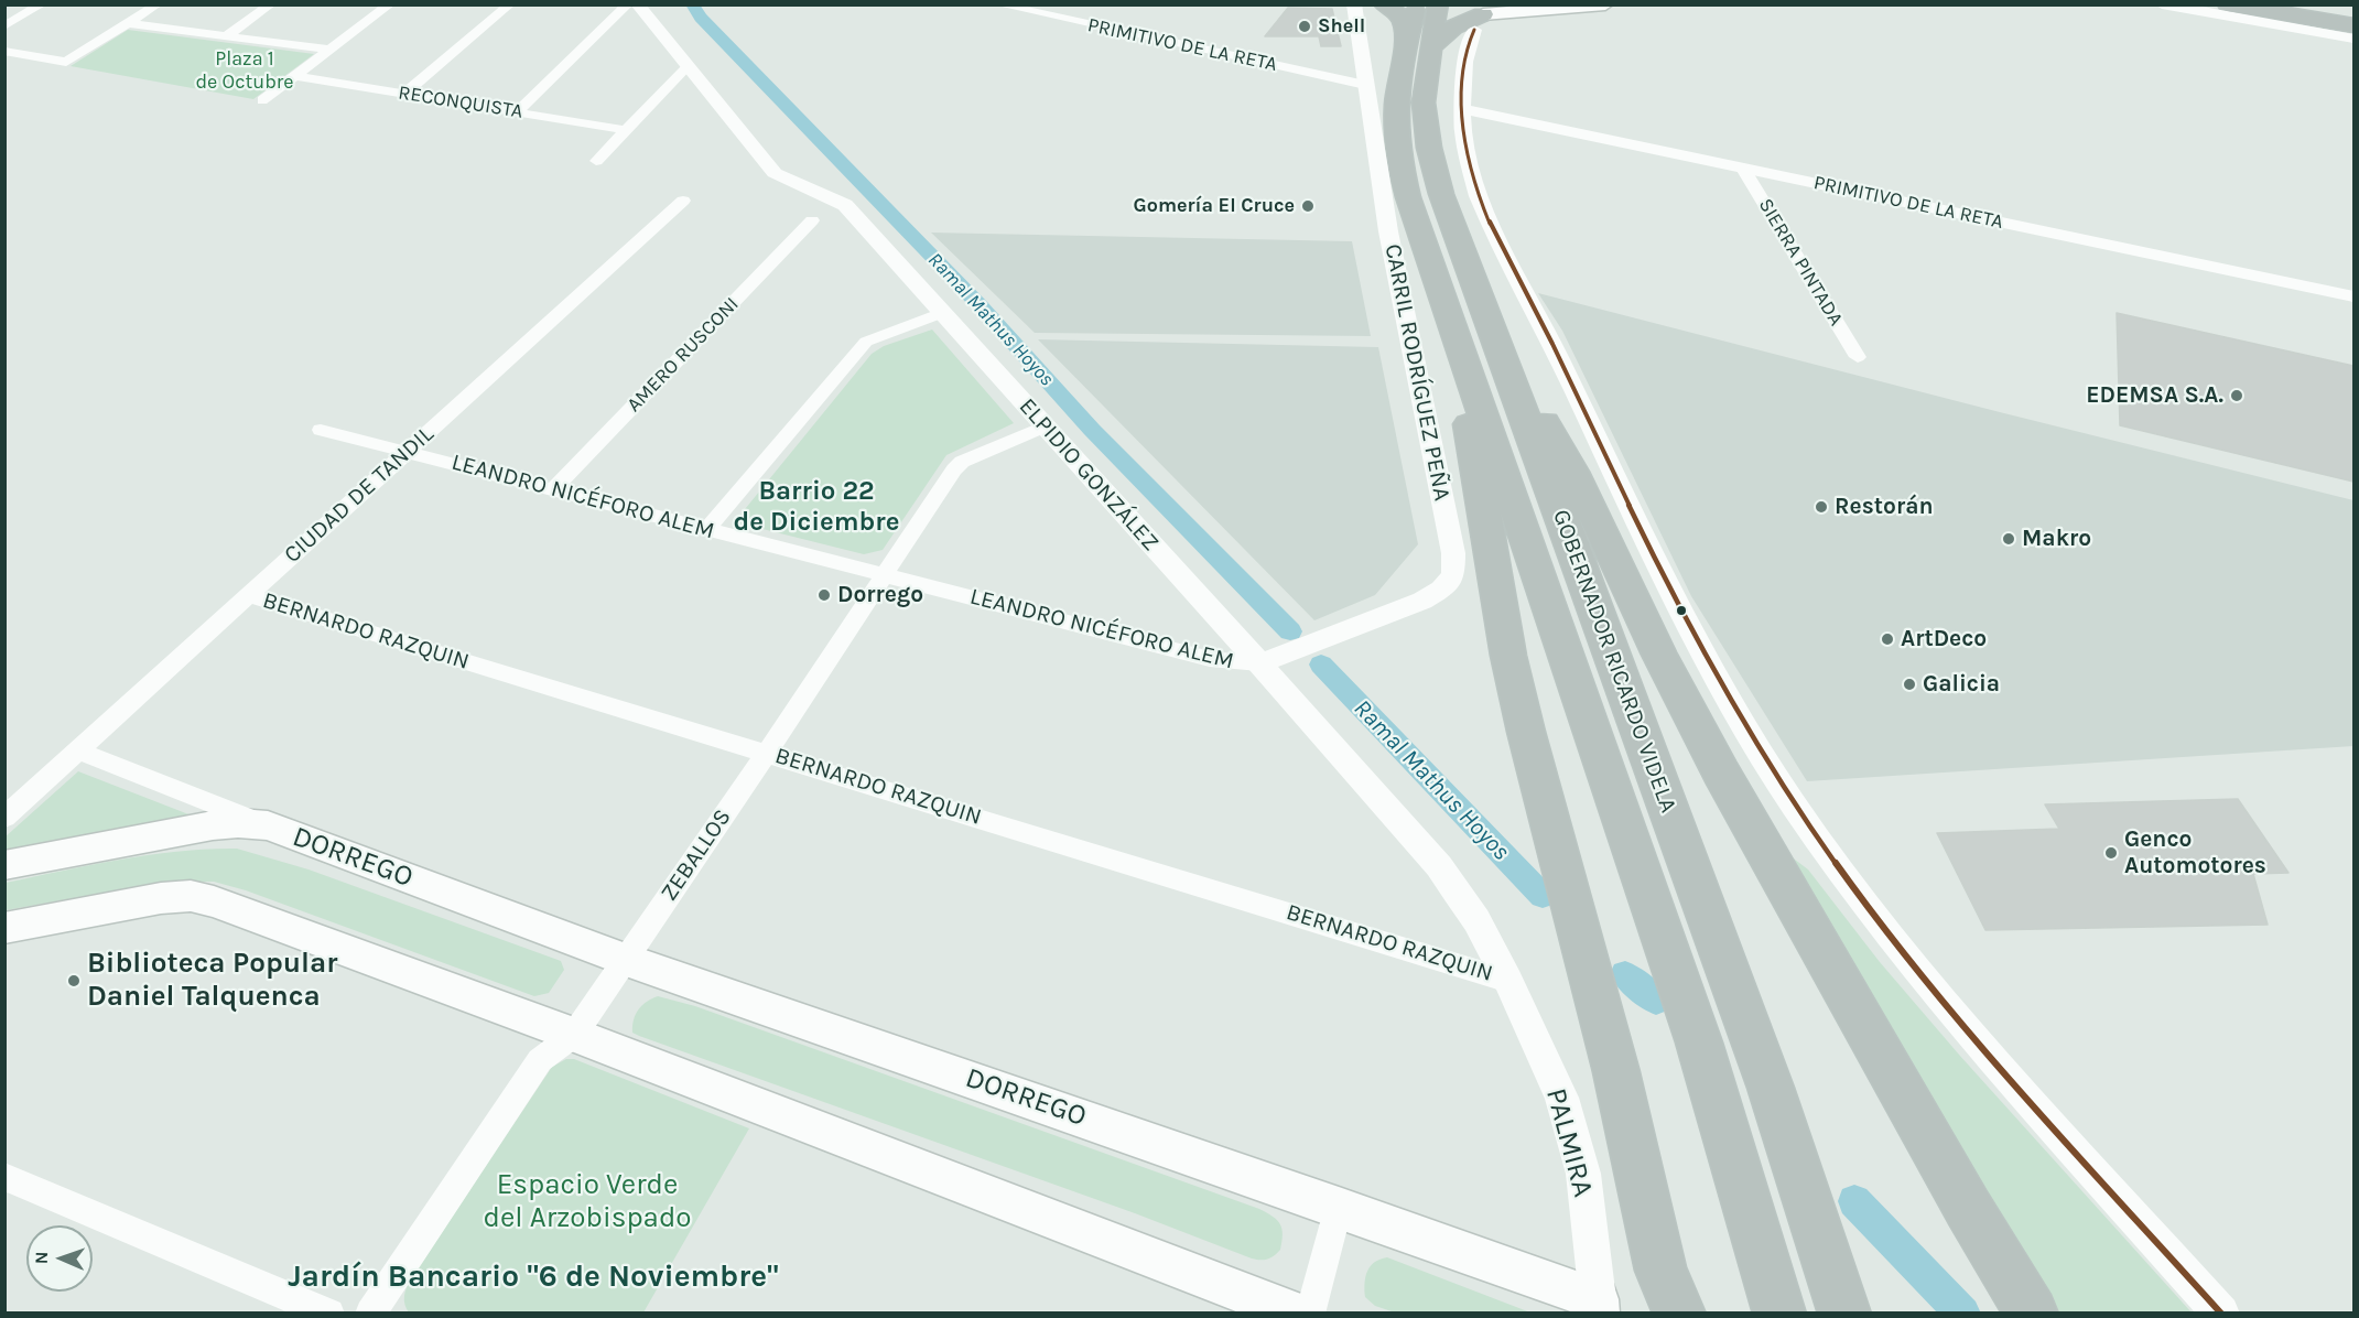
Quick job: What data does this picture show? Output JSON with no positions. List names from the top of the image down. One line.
{"streets":{"highway":["GOBERNADOR RICARDO VIDELA"],"main road":["DORREGO"],"street":["PRIMITIVO DE LA RETA","RECONQUISTA","SIERRA PINTADA","AMERO RUSCONI","CARRIL RODRÍGUEZ PEÑA","ELPIDIO GONZÁLEZ","CIUDAD DE TANDIL","LEANDRO NICÉFORO ALEM","BERNARDO RAZQUIN","ZEBALLOS","PALMIRA"]},"crossings":[["PRIMITIVO DE LA RETA","SIERRA PINTADA"],["PRIMITIVO DE LA RETA","CARRIL RODRÍGUEZ PEÑA"],["AMERO RUSCONI","LEANDRO NICÉFORO ALEM"],["CARRIL RODRÍGUEZ PEÑA","LEANDRO NICÉFORO ALEM"],["ELPIDIO GONZÁLEZ","LEANDRO NICÉFORO ALEM"],["ELPIDIO GONZÁLEZ","BERNARDO RAZQUIN"],["ELPIDIO GONZÁLEZ","ZEBALLOS"],["ELPIDIO GONZÁLEZ","PALMIRA"],["CIUDAD DE TANDIL","LEANDRO NICÉFORO ALEM"],["CIUDAD DE TANDIL","BERNARDO RAZQUIN"],["CIUDAD DE TANDIL","DORREGO"],["LEANDRO NICÉFORO ALEM","ZEBALLOS"],["BERNARDO RAZQUIN","ZEBALLOS"],["BERNARDO RAZQUIN","PALMIRA"],["ZEBALLOS","DORREGO"],["DORREGO","PALMIRA"]],"districts":["Barrio 22 de Diciembre","Jardín Bancario \"6 de Noviembre\""],"water":["Ramal Mathus Hoyos"],"parks":["Plaza 1 de Octubre","Espacio Verde del Arzobispado"],"places":["Shell","Gomería El Cruce","EDEMSA S.A.","Restorán","Makro","Dorrego","ArtDeco","Galicia","Genco Automotores","Biblioteca Popular Daniel Talquenca"],"north":"left"}
